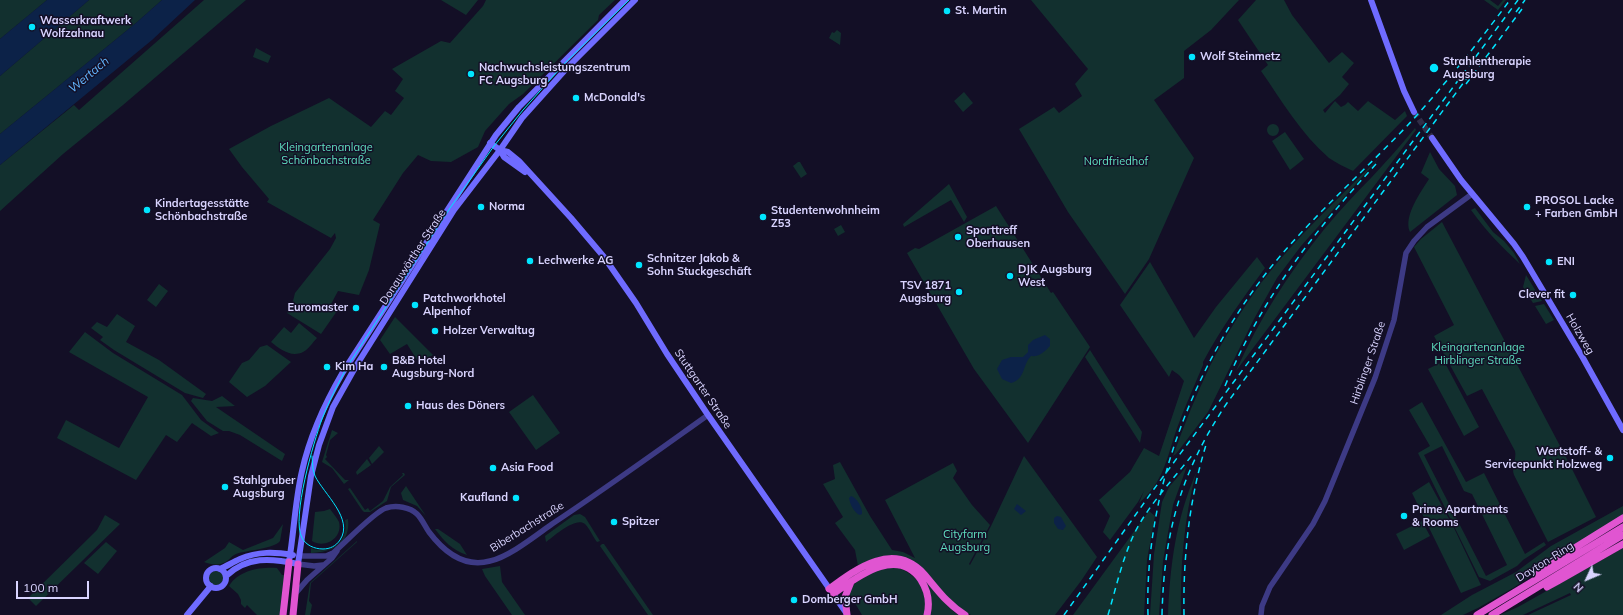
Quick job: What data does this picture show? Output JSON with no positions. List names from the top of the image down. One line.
{"streets":{"highway":["Dayton-Ring"],"main road":["Donauwörther Straße","Holzweg","Stuttgarter Straße","Biberbachstraße"],"street":["Hirblinger Straße"]},"crossings":[["Donauwörther Straße","Stuttgarter Straße"],["Donauwörther Straße","Biberbachstraße"],["Holzweg","Hirblinger Straße"],["Stuttgarter Straße","Biberbachstraße"]],"water":["Wertach"],"parks":["Kleingartenanlage Schönbachstraße","Nordfriedhof","Kleingartenanlage Hirblinger Straße","Cityfarm Augsburg"],"places":["St. Martin","Wasserkraftwerk Wolfzahnau","Wolf Steinmetz","Strahlentherapie Augsburg","Nachwuchsleistungszentrum FC Augsburg","McDonald's","Norma","PROSOL Lacke + Farben GmbH","Kindertagesstätte Schönbachstraße","Studentenwohnheim Z53","Sporttreff Oberhausen","Lechwerke AG","ENI","Schnitzer Jakob & Sohn Stuckgeschäft","DJK Augsburg West","TSV 1871 Augsburg","Clever fit","Patchworkhotel Alpenhof","Euromaster","Holzer Verwaltug","Kim Ha","B&B Hotel Augsburg-Nord","Haus des Döners","Wertstoff- & Servicepunkt Holzweg","Asia Food","Stahlgruber Augsburg","Kaufland","Prime Apartments & Rooms","Spitzer","Domberger GmbH"],"scale_bar":"100 m","north":"bottom left"}
